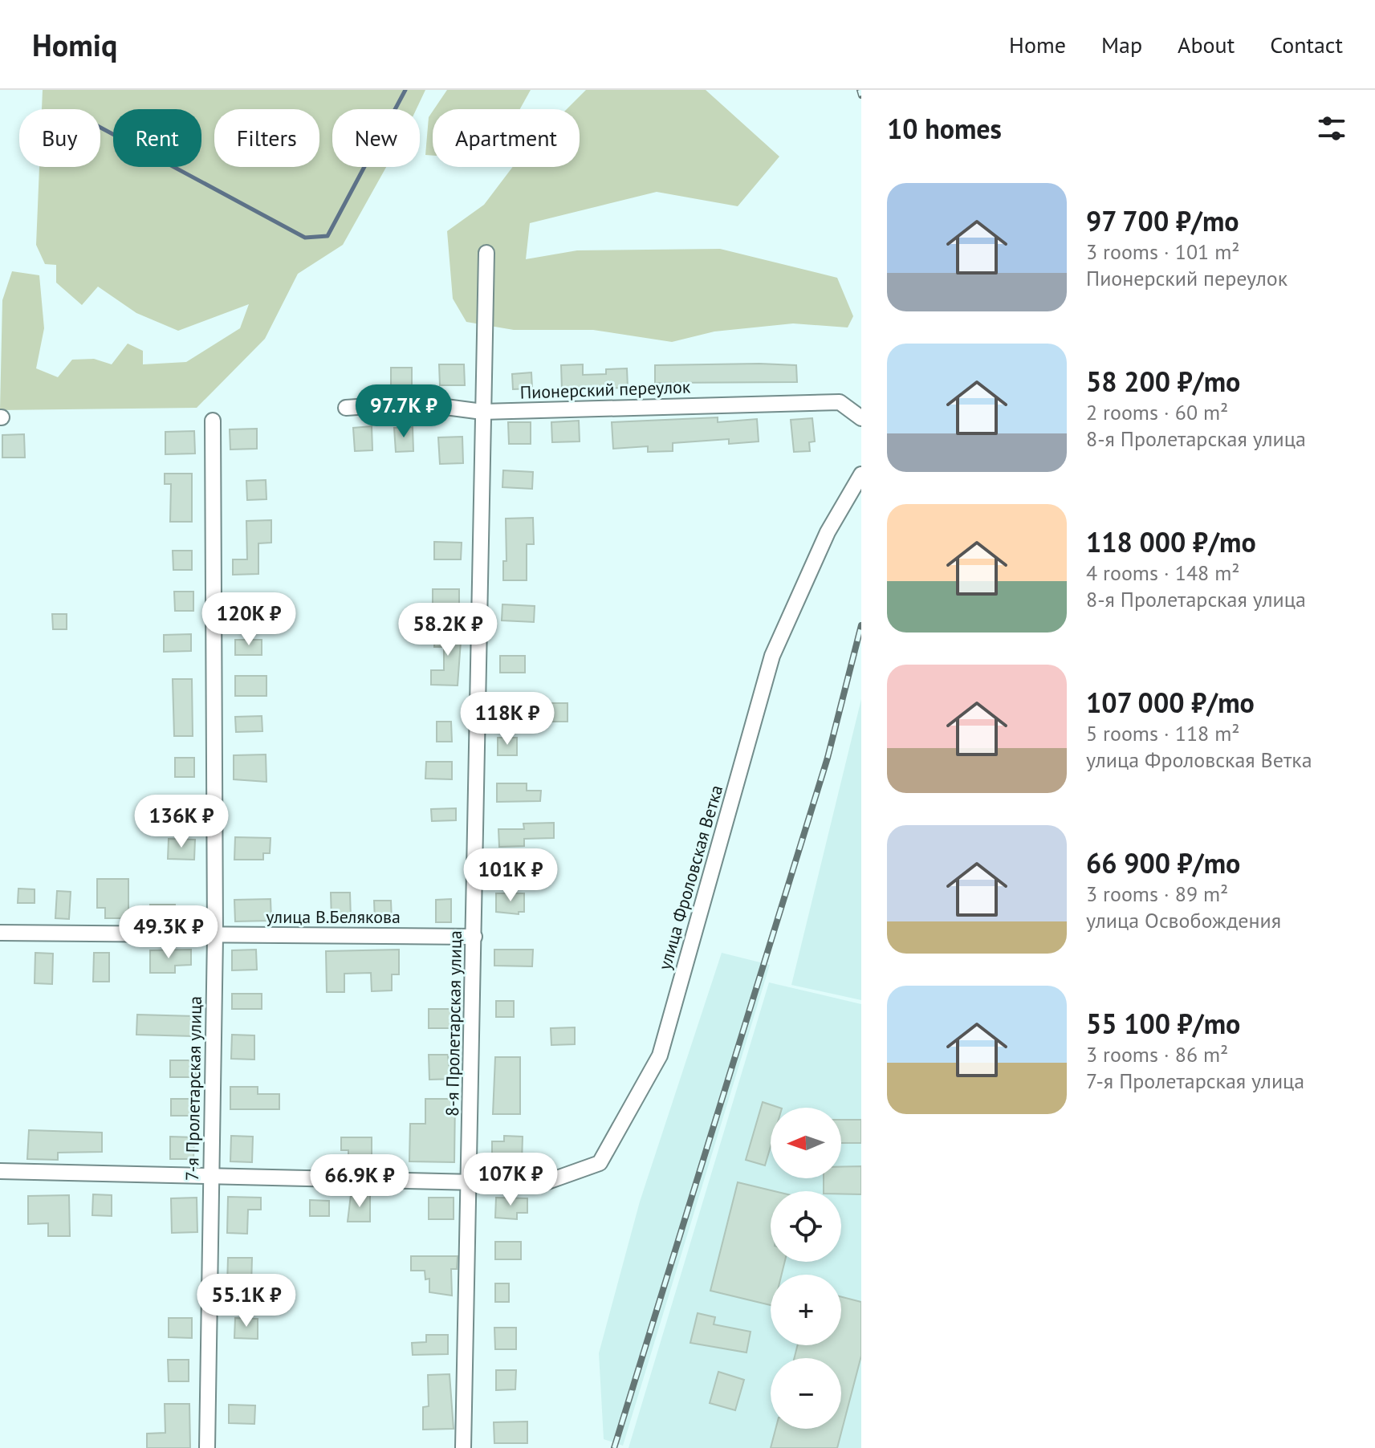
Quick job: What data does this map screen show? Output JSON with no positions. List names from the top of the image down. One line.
{"streets":{"street":["Пионерский переулок","улица Фроловская Ветка","улица В.Белякова","8-я Пролетарская улица","7-я Пролетарская улица"]},"crossings":[["Пионерский переулок","8-я Пролетарская улица"],["улица Фроловская Ветка","8-я Пролетарская улица"],["улица Фроловская Ветка","7-я Пролетарская улица"],["улица В.Белякова","8-я Пролетарская улица"],["улица В.Белякова","7-я Пролетарская улица"]],"north":"left","page":{"header":"Homiq","nav":["Home","Map","About","Contact"],"heading":"10 homes","chip":["Buy","Rent","Filters","New","Apartment"],"list":[{"name":"97 700 ₽/mo","note":"3 rooms · 101 m² · Пионерский переулок"},{"name":"58 200 ₽/mo","note":"2 rooms · 60 m² · 8-я Пролетарская улица"},{"name":"118 000 ₽/mo","note":"4 rooms · 148 m² · 8-я Пролетарская улица"},{"name":"107 000 ₽/mo","note":"5 rooms · 118 m² · улица Фроловская Ветка"},{"name":"66 900 ₽/mo","note":"3 rooms · 89 m² · улица Освобождения"},{"name":"55 100 ₽/mo","note":"3 rooms · 86 m² · 7-я Пролетарская улица"}],"price":["97.7K ₽","120K ₽","58.2K ₽","118K ₽","136K ₽","101K ₽","49.3K ₽","107K ₽","66.9K ₽","55.1K ₽"],"map_buttons":["+","−"]}}
